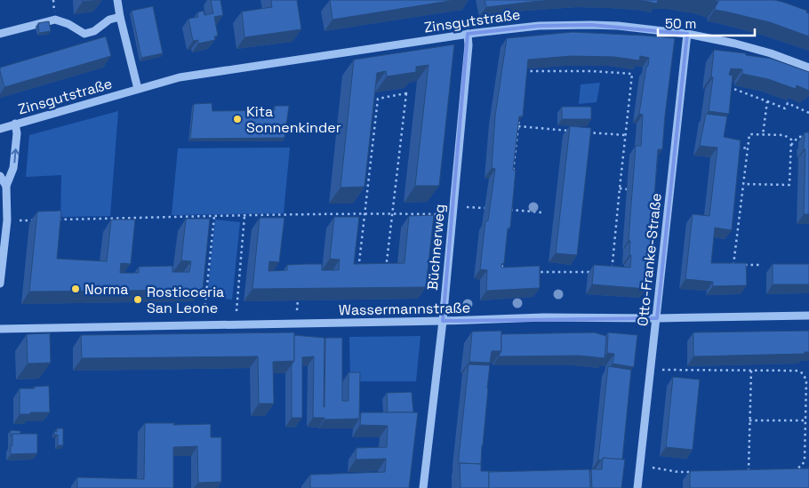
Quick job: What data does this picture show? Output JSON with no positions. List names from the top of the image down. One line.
{"streets":{"street":["Zinsgutstraße","Büchnerweg","Otto-Franke-Straße","Wassermannstraße"]},"crossings":[["Zinsgutstraße","Büchnerweg"],["Zinsgutstraße","Otto-Franke-Straße"],["Büchnerweg","Wassermannstraße"],["Otto-Franke-Straße","Wassermannstraße"]],"places":["Kita Sonnenkinder","Norma","Rosticceria San Leone"],"scale_bar":"50 m"}
